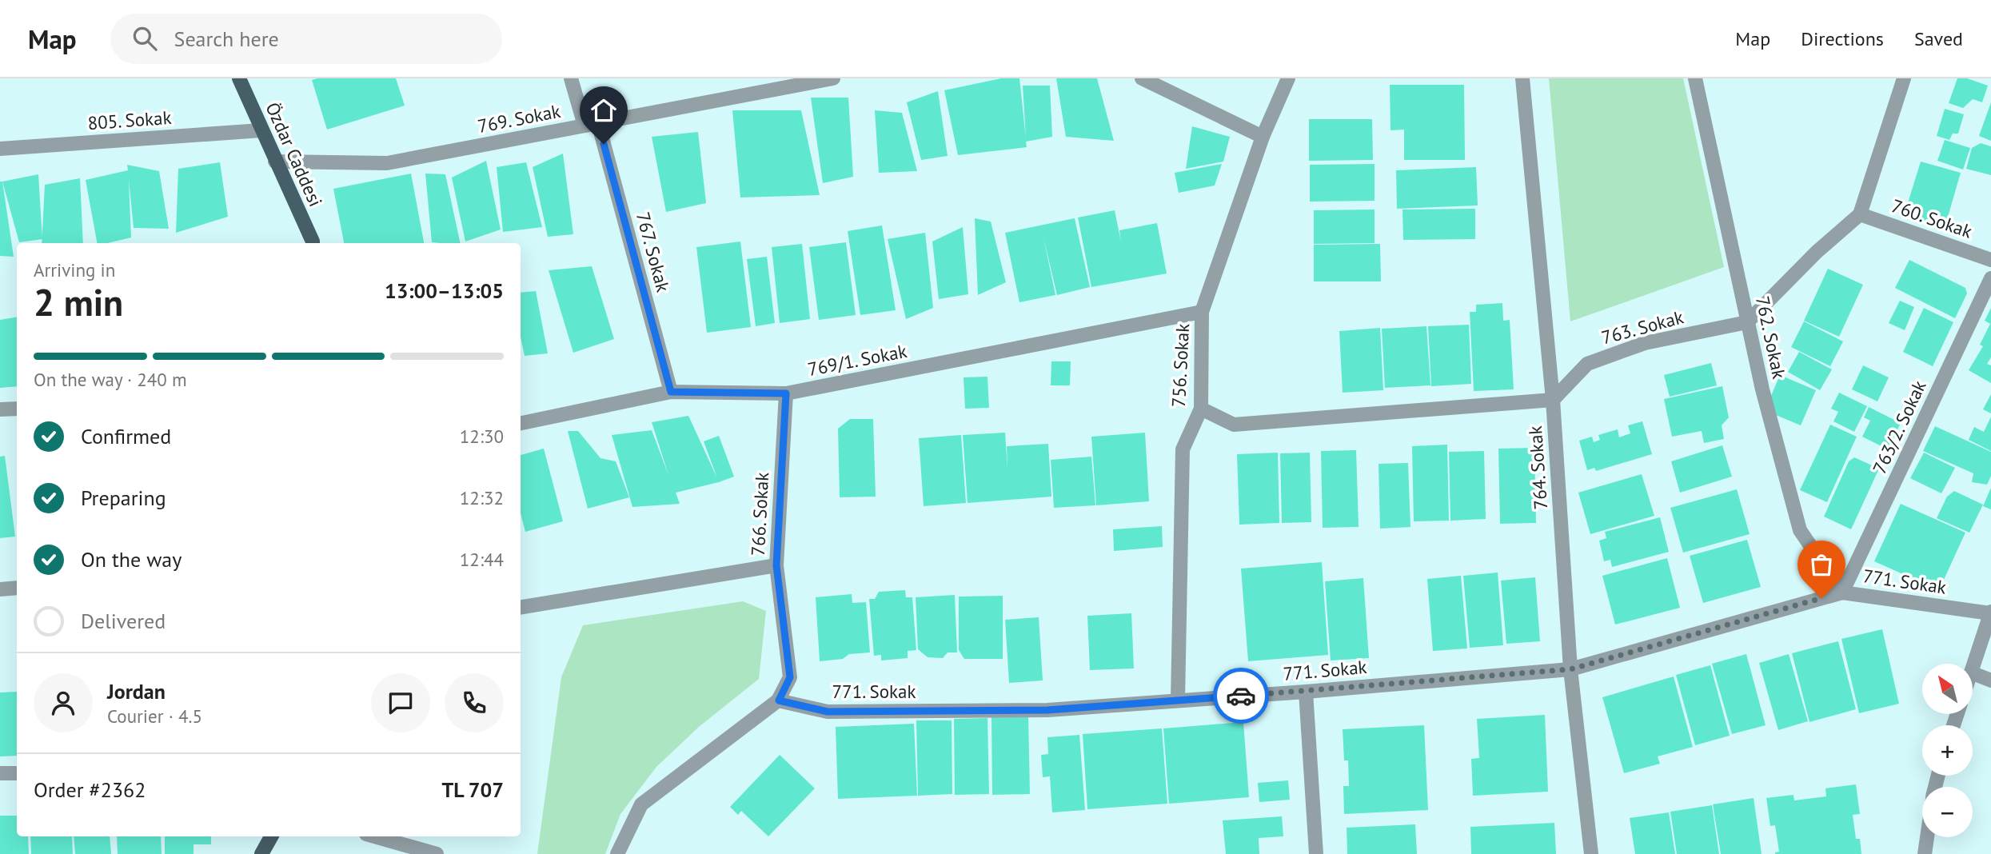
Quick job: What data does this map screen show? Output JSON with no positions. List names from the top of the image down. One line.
{"streets":{"main road":["Özdar Caddesi"],"street":["769. Sokak","805. Sokak","760. Sokak","767. Sokak","763. Sokak","762. Sokak","769/1. Sokak","756. Sokak","763/2. Sokak","764. Sokak","766. Sokak","771. Sokak"]},"crossings":[["769. Sokak","Özdar Caddesi"],["769. Sokak","767. Sokak"],["805. Sokak","Özdar Caddesi"],["767. Sokak","769/1. Sokak"],["763. Sokak","762. Sokak"],["763. Sokak","764. Sokak"],["762. Sokak","763/2. Sokak"],["762. Sokak","771. Sokak"],["769/1. Sokak","756. Sokak"],["769/1. Sokak","766. Sokak"],["756. Sokak","771. Sokak"],["763/2. Sokak","771. Sokak"],["764. Sokak","771. Sokak"],["766. Sokak","771. Sokak"]],"north":"top left","page":{"header":"Map","search":"Search here","nav":["Map","Directions","Saved"],"heading":["2 min","Arriving in","13:00–13:05"],"panel":["Jordan","Courier · 4.5","Order #2362","TL 707"],"bar":"On the way · 240 m","list":[["Confirmed","12:30"],["Preparing","12:32"],["On the way","12:44"],"Delivered"],"map_buttons":["+","−"]}}
